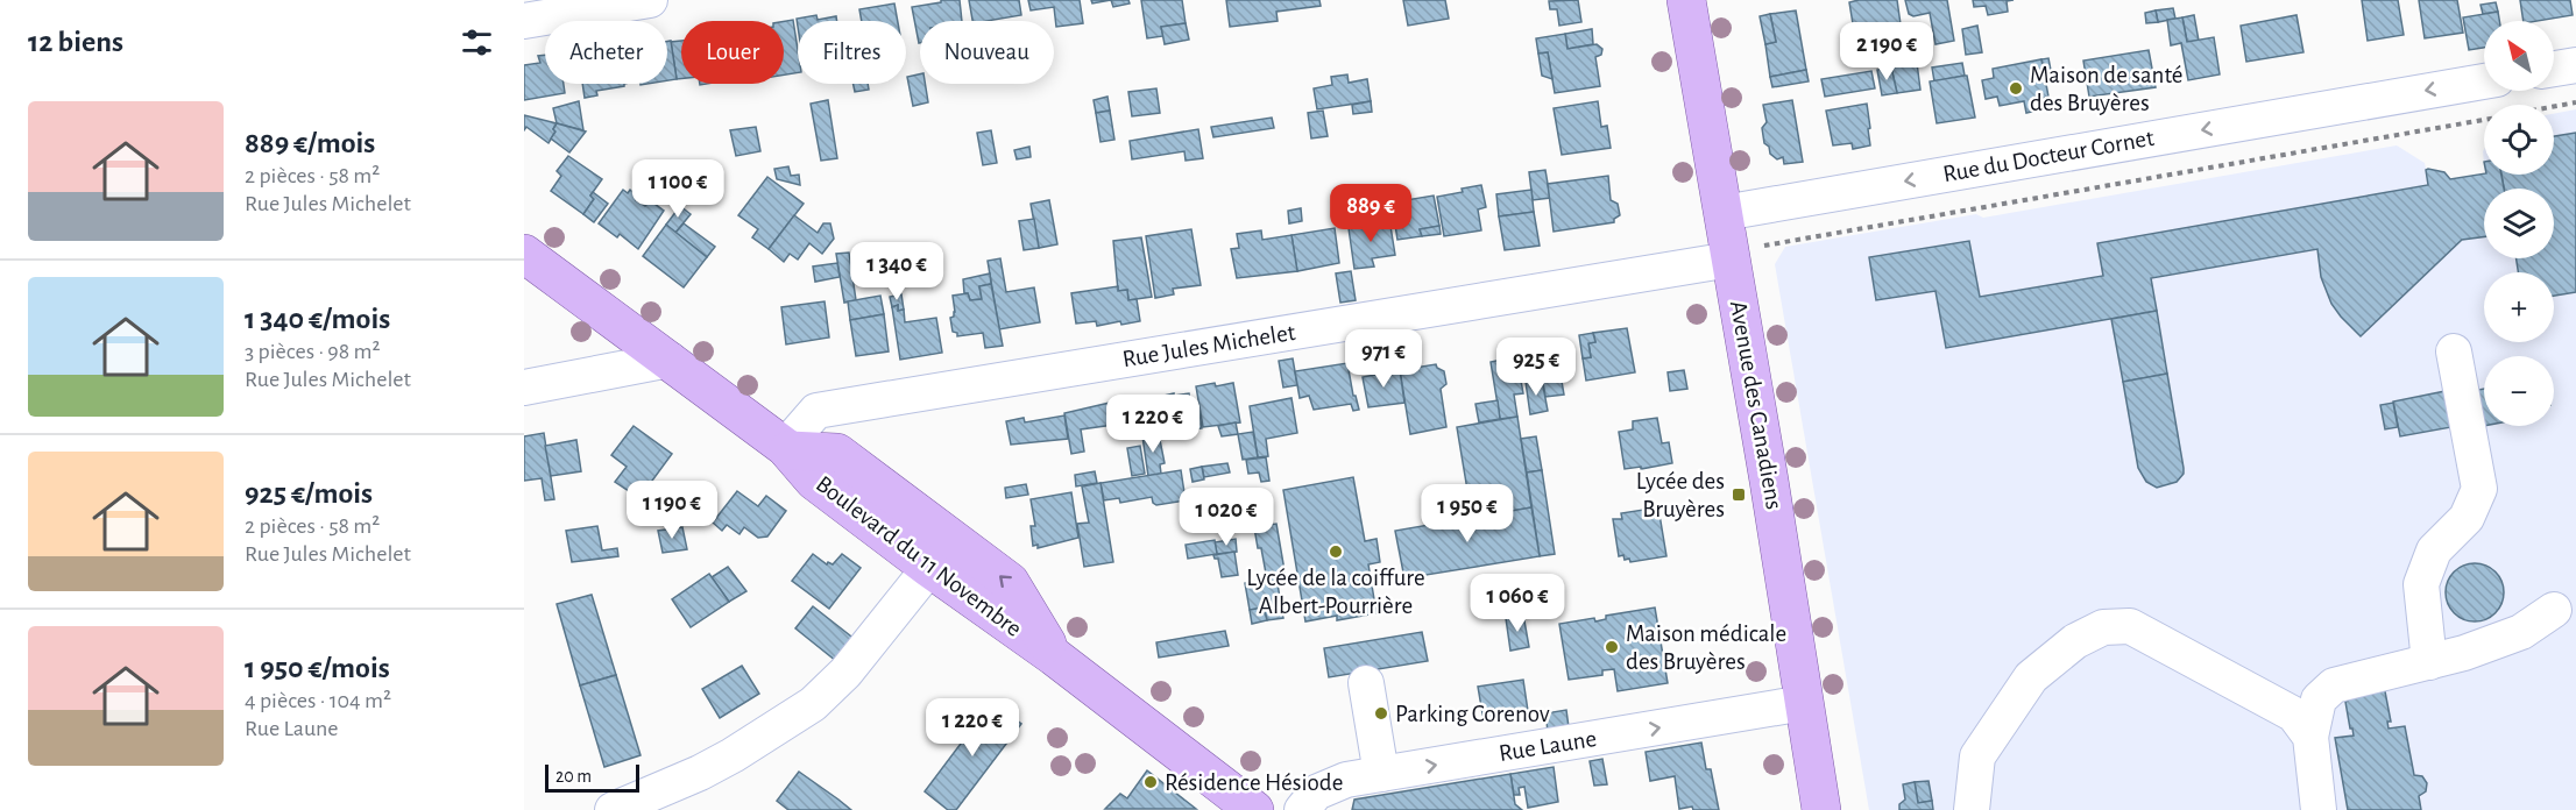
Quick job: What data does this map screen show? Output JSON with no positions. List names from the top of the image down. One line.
{"streets":{"main road":["Avenue des Canadiens","Boulevard du 11 Novembre"],"street":["Rue du Docteur Cornet","Rue Jules Michelet","Rue Laune"]},"crossings":[["Rue du Docteur Cornet","Avenue des Canadiens"],["Rue Jules Michelet","Avenue des Canadiens"],["Rue Jules Michelet","Boulevard du 11 Novembre"],["Avenue des Canadiens","Rue Laune"]],"one_way":["Rue du Docteur Cornet","Rue Laune"],"places":{"other":["Maison de santé des Bruyères","Lycée de la coiffure Albert-Pourrière","Maison médicale des Bruyères","Parking Corenov","Résidence Hésiode"],"transit":["Lycée des Bruyères"]},"scale_bar":"20 m","north":"top left","page":{"heading":"12 biens","map_buttons":["+","−"],"chip":["Acheter","Louer","Filtres","Nouveau"],"price":["2 190 €","1 100 €","889 €","1 340 €","971 €","925 €","1 220 €","1 190 €","1 950 €","1 020 €","1 060 €","1 220 €"],"list":[{"name":"889 €/mois","note":"2 pièces · 58 m² · Rue Jules Michelet"},{"name":"1 340 €/mois","note":"3 pièces · 98 m² · Rue Jules Michelet"},{"name":"925 €/mois","note":"2 pièces · 58 m² · Rue Jules Michelet"},{"name":"1 950 €/mois","note":"4 pièces · 104 m² · Rue Laune"}],"scale":"20 m"}}
